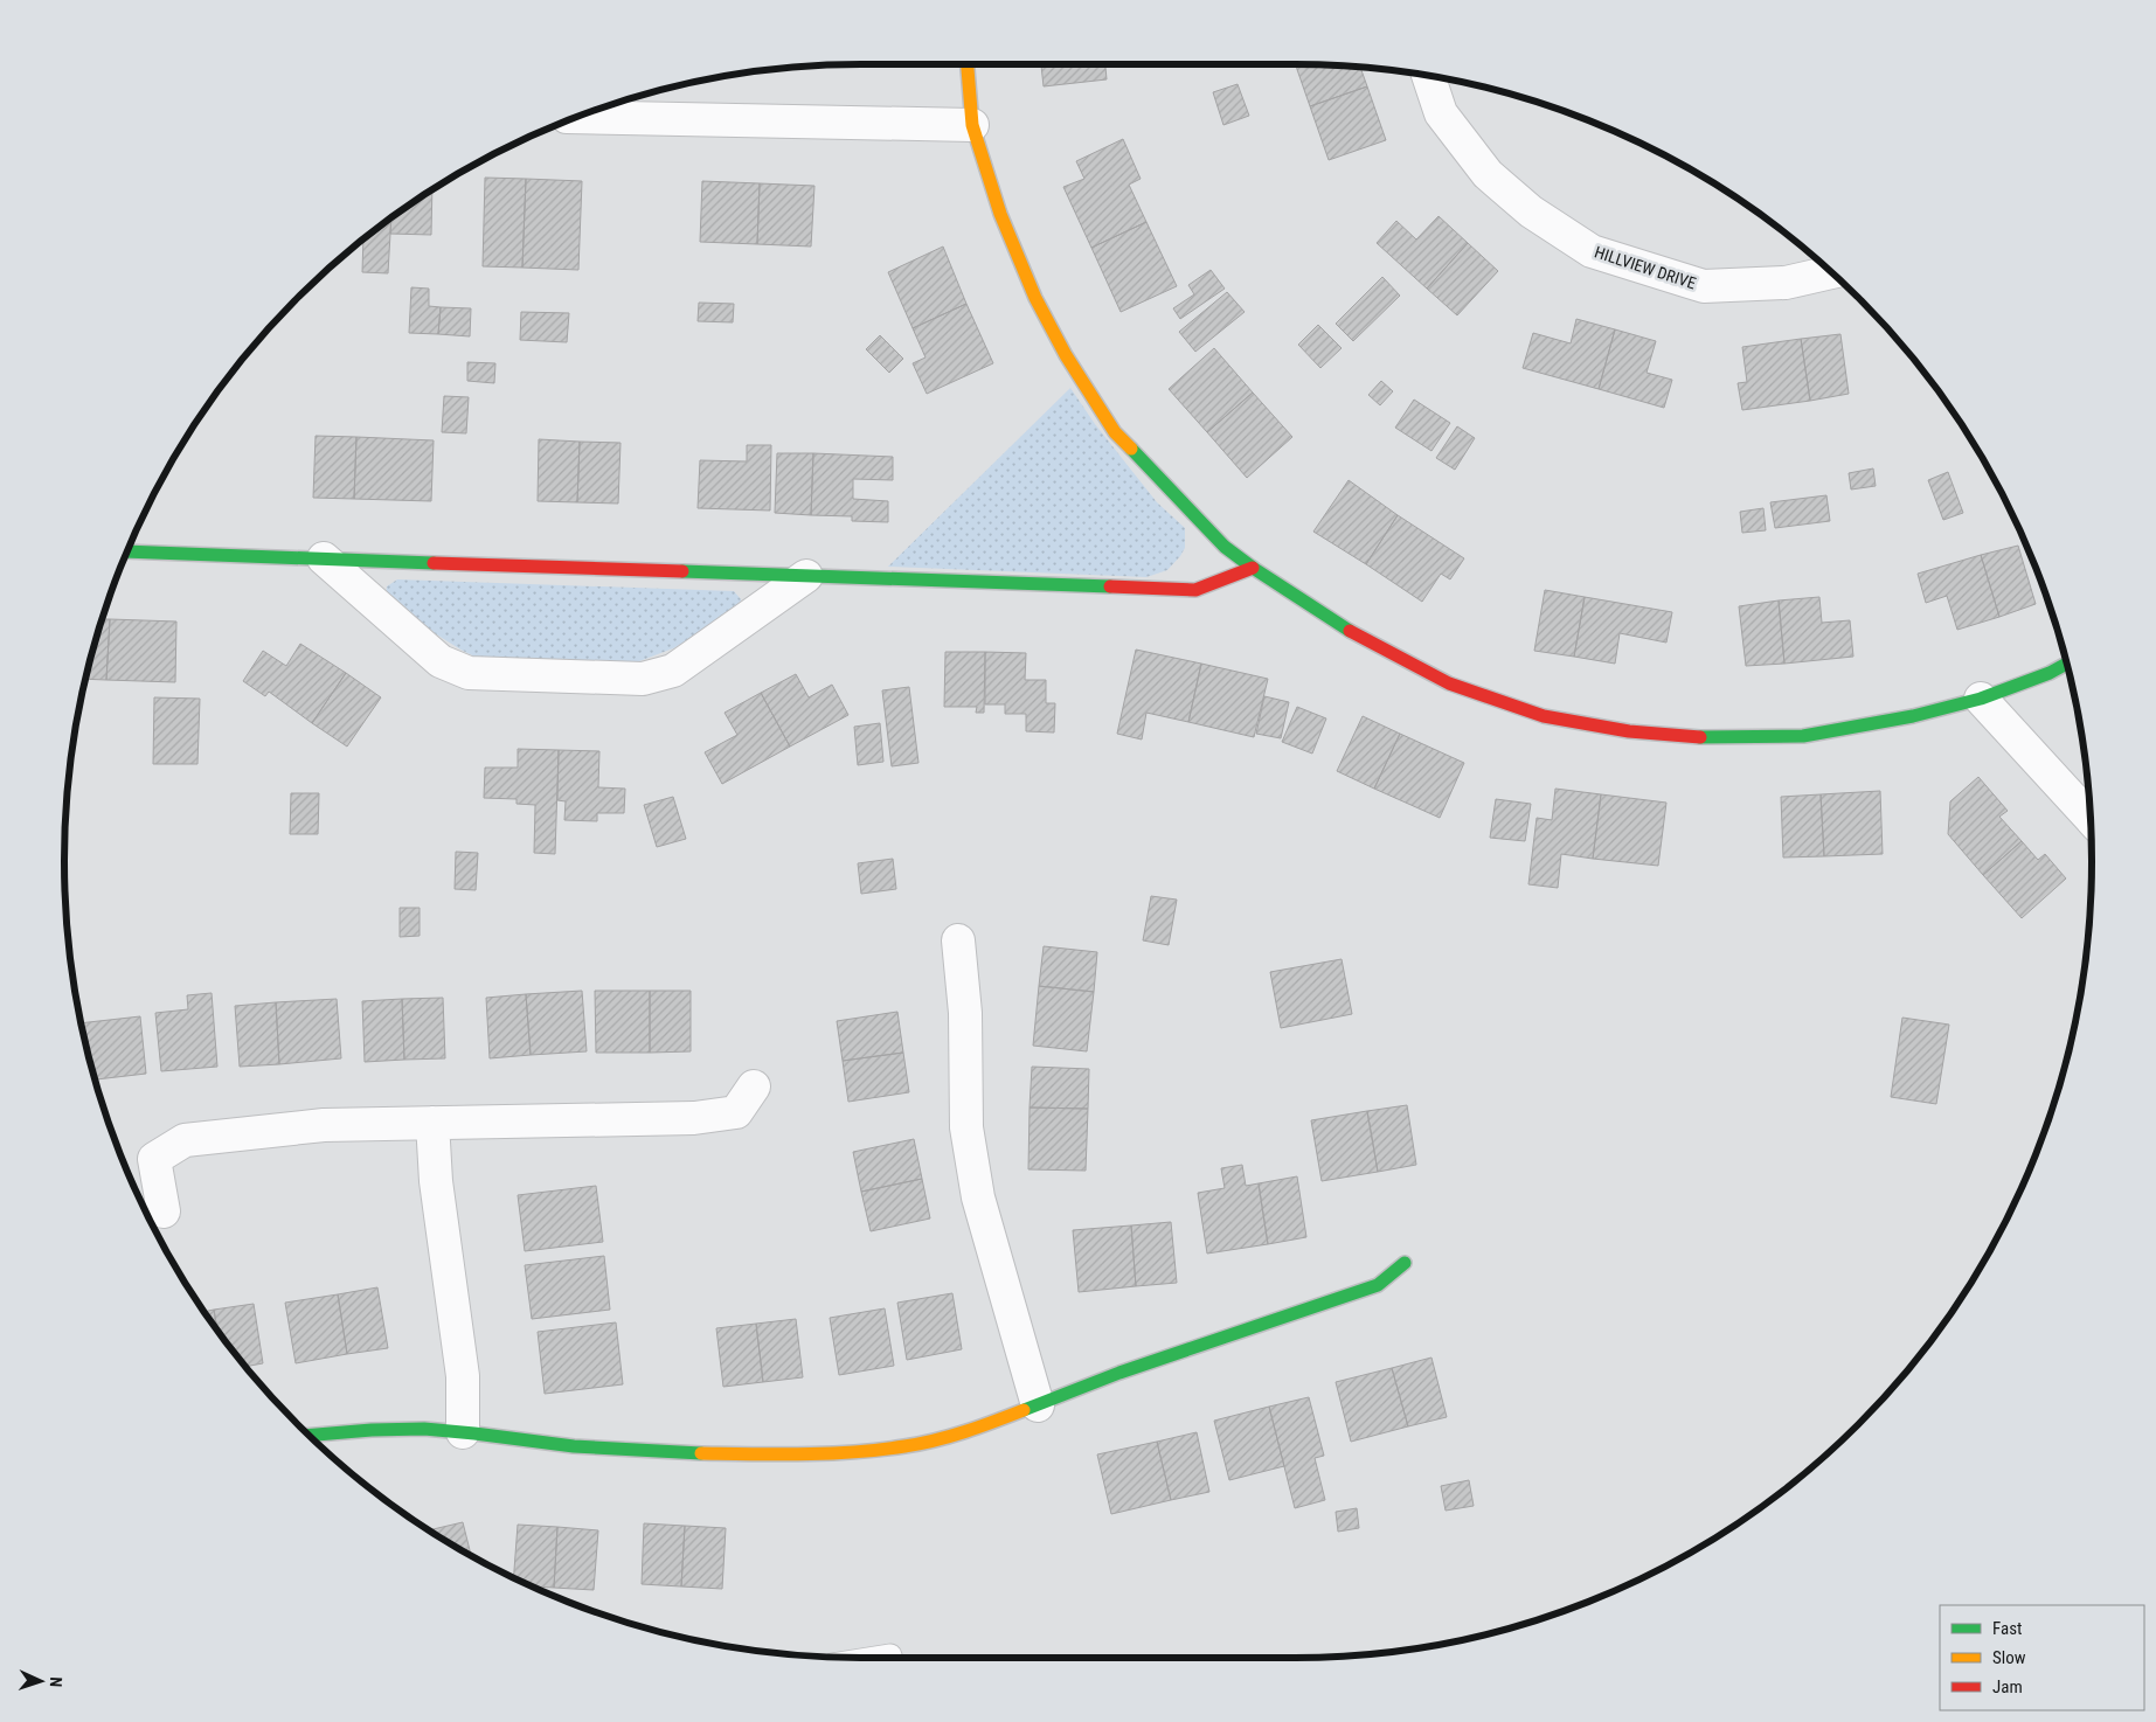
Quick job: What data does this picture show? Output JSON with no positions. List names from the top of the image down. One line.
{"streets":{"street":["HILLVIEW DRIVE"]},"legend":["Fast","Slow","Jam"],"north":"right"}
